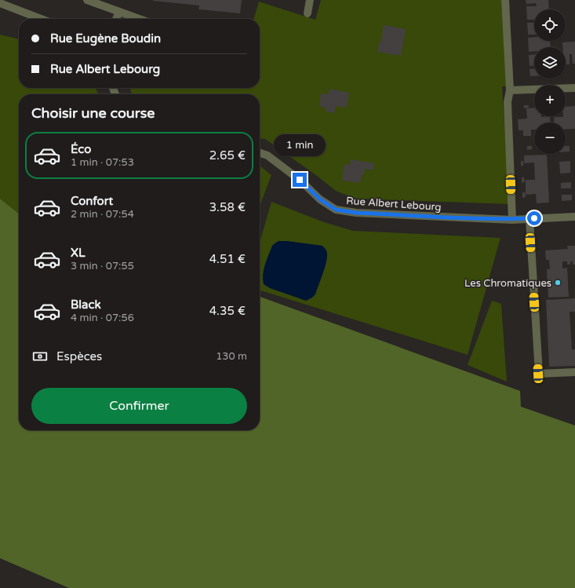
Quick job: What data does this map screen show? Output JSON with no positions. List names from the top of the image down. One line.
{"streets":{"street":["Rue Albert Lebourg"]},"places":["Les Chromatiques"],"page":{"map_buttons":["+","−"],"banner":["Rue Eugène Boudin","Rue Albert Lebourg"],"heading":"Choisir une course","list":[{"name":"Éco","note":"1 min · 07:53","value":"2.65 €"},{"name":"Confort","note":"2 min · 07:54","value":"3.58 €"},{"name":"XL","note":"3 min · 07:55","value":"4.51 €"},{"name":"Black","note":"4 min · 07:56","value":"4.35 €"}],"bubble":"1 min","pay":["Espèces","130 m"],"buttons":"Confirmer"}}
